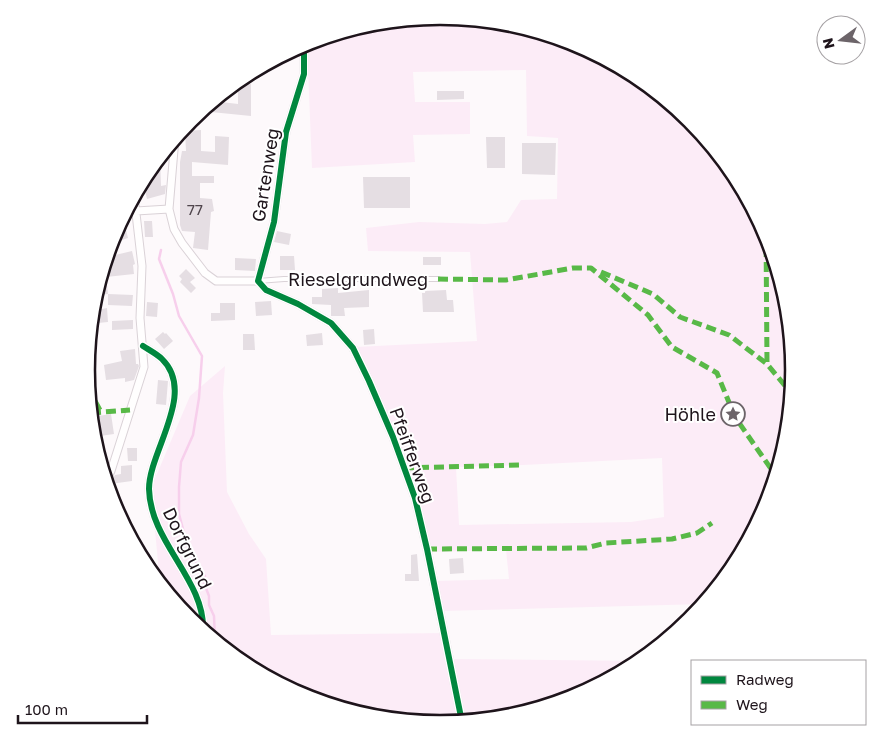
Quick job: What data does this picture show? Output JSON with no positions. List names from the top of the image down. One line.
{"streets":{"street":["Gartenweg","Rieselgrundweg","Pfeifferweg","Dorfgrund"]},"crossings":[["Gartenweg","Rieselgrundweg"],["Gartenweg","Pfeifferweg"],["Rieselgrundweg","Pfeifferweg"]],"places":{"place":["Höhle"]},"house_numbers":["77"],"legend":["Radweg","Weg"],"scale_bar":"100 m","north":"left"}
